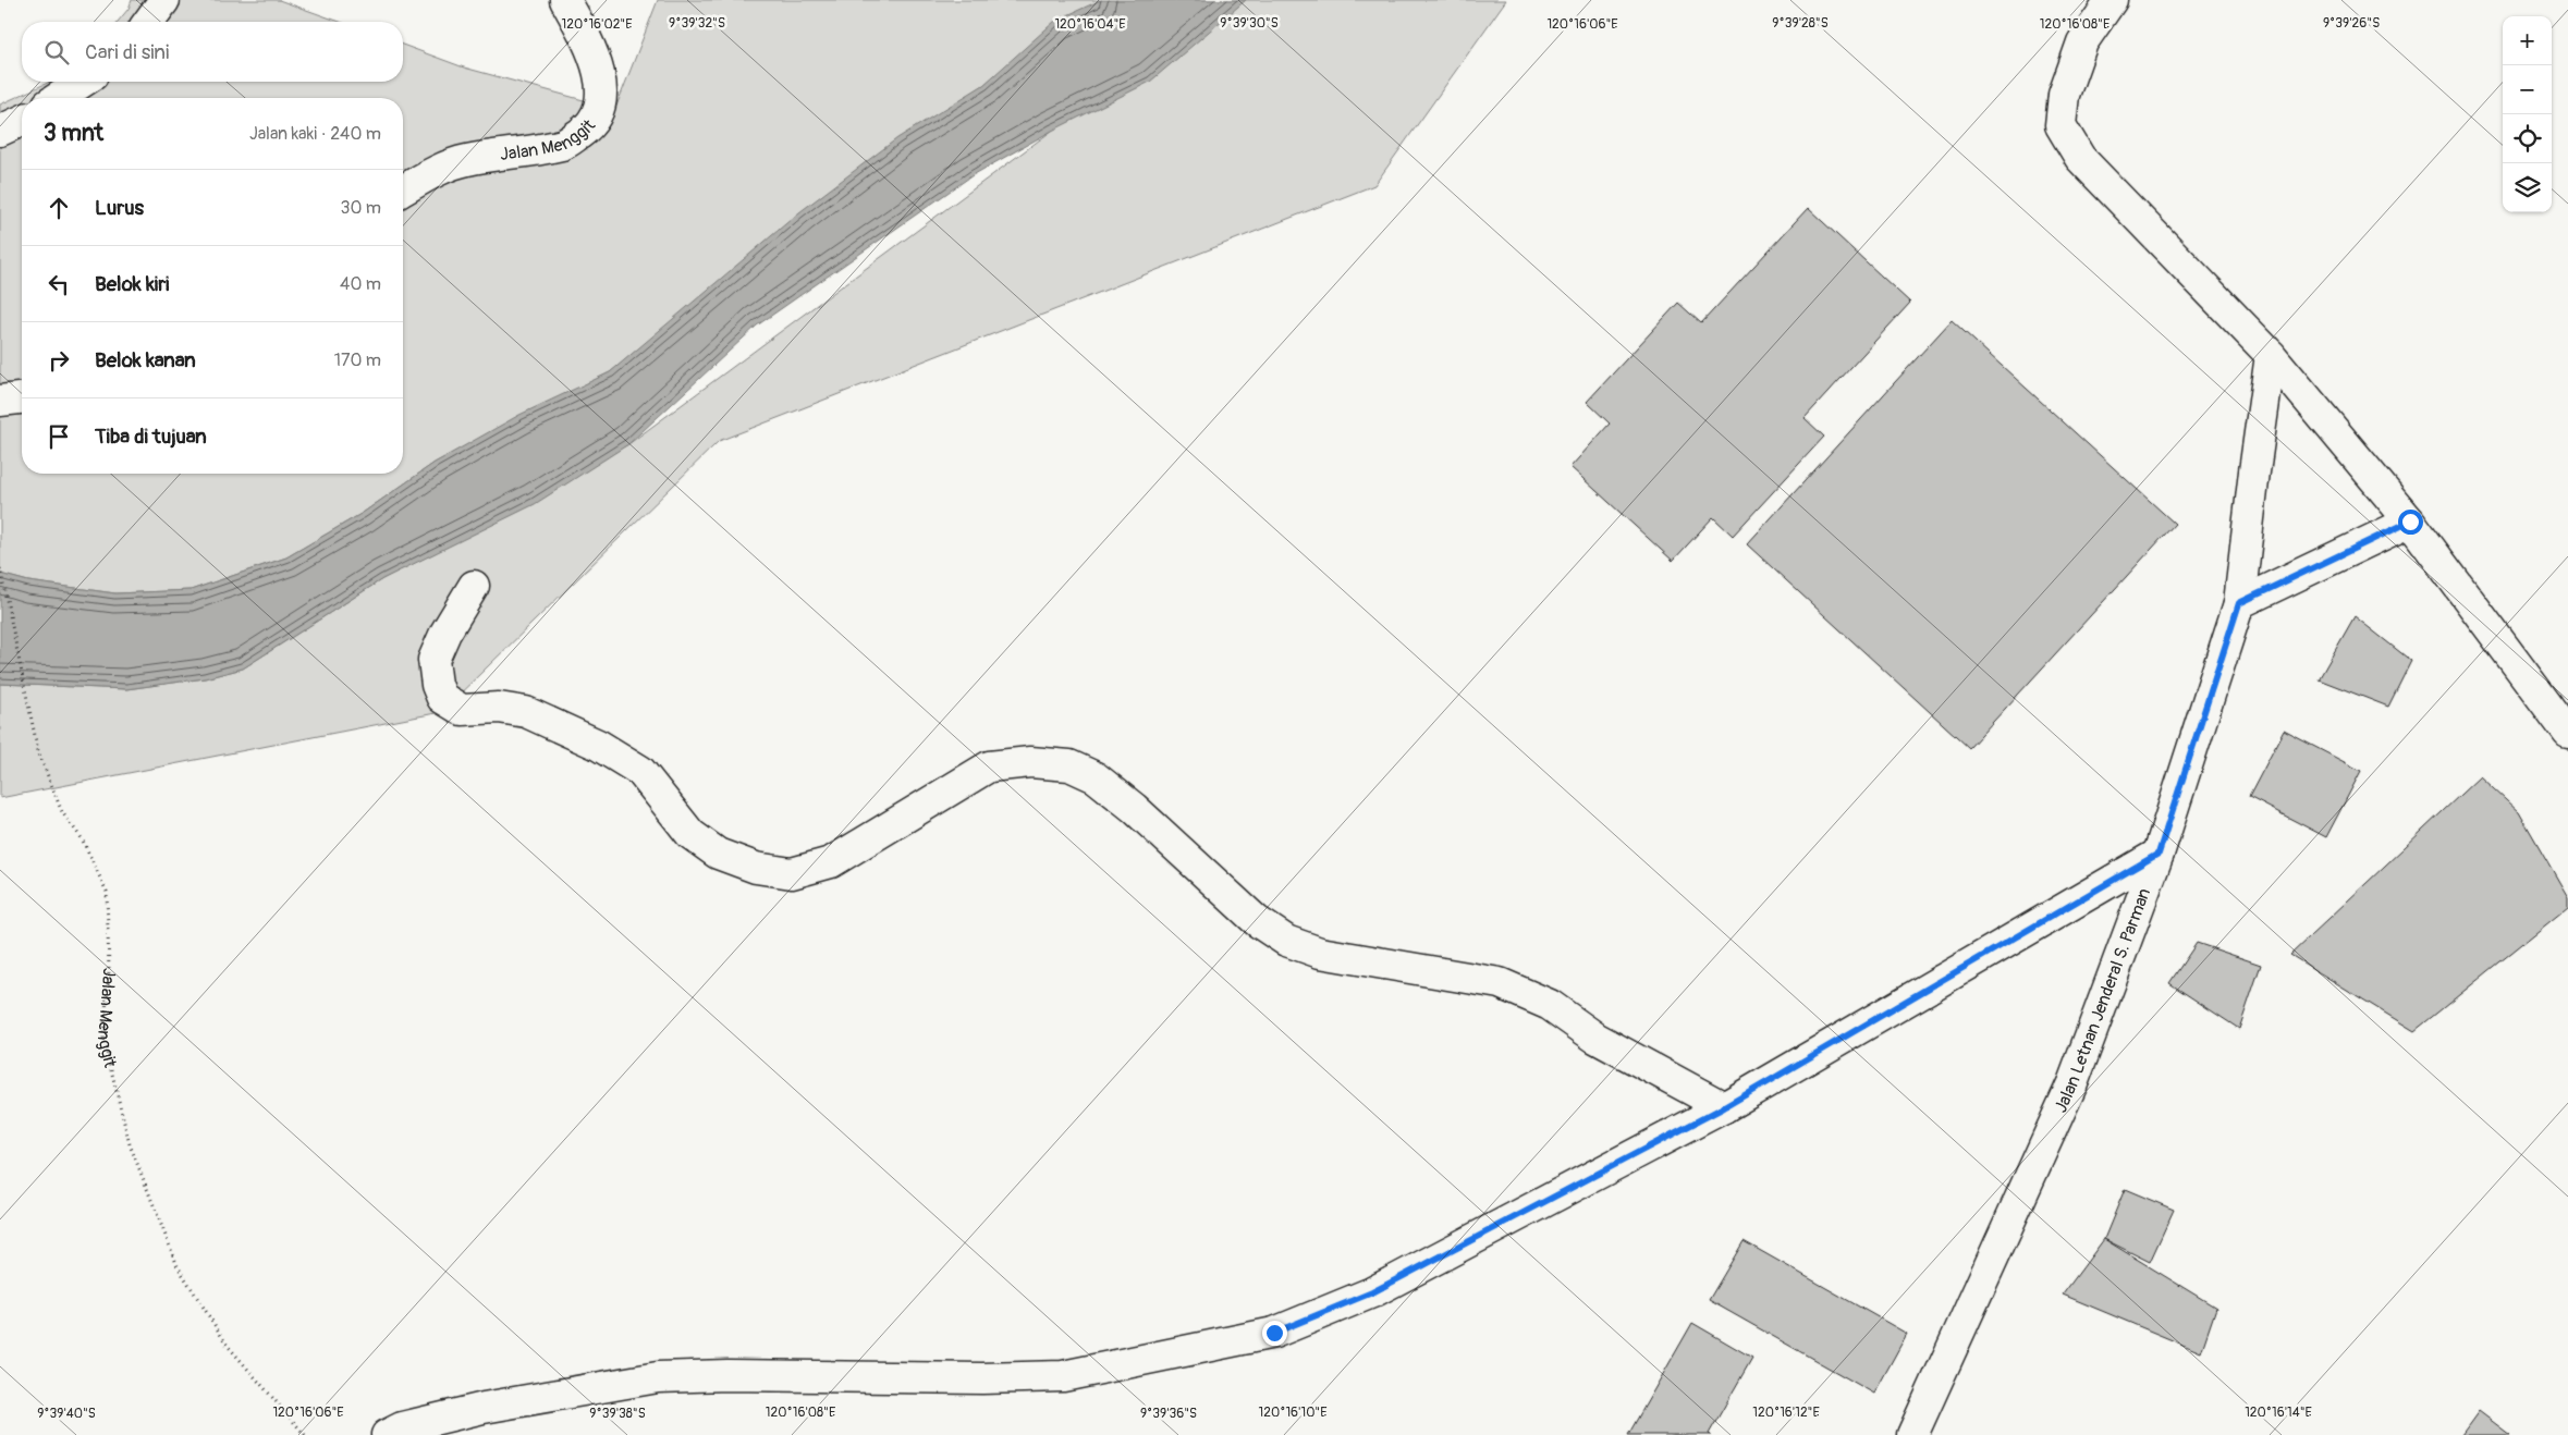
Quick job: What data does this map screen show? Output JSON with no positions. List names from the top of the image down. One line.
{"streets":{"street":["Jalan Menggit","Jalan Letnan Jenderal S. Parman"]},"page":{"map_buttons":["+","−"],"search":"Cari di sini","heading":["3 mnt","Jalan kaki · 240 m"],"list":[["Lurus","30 m"],["Belok kiri","40 m"],["Belok kanan","170 m"],"Tiba di tujuan"]},"coordinates":["9°39'28\"S","9°39'26\"S","9°39'32\"S","9°39'30\"S","120°16'02\"E","120°16'04\"E","120°16'06\"E","120°16'08\"E","120°16'10\"E","120°16'12\"E","120°16'14\"E","9°39'40\"S","9°39'38\"S","9°39'36\"S"]}
